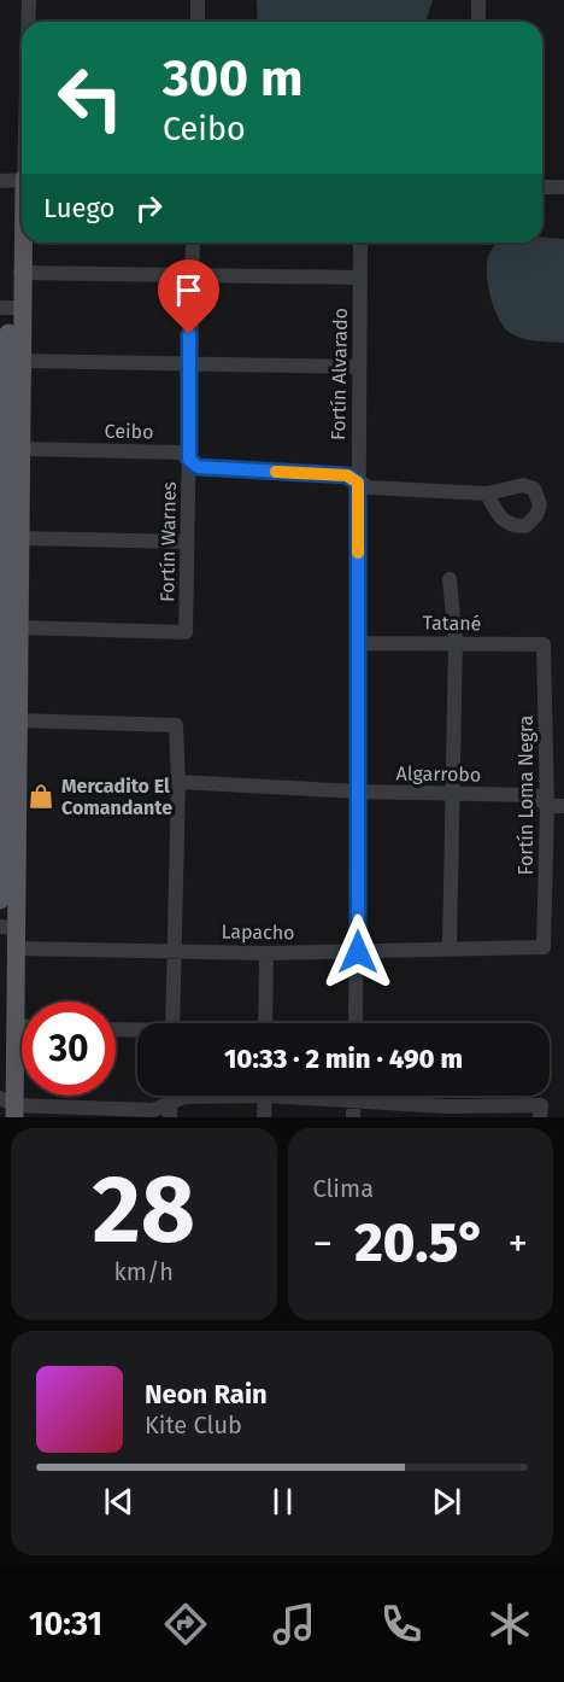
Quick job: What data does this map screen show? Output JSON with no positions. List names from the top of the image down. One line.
{"streets":{"street":["Fortín Alvarado","Ceibo","Fortín Warnes","Tatané","Algarrobo","Fortín Loma Negra","Lapacho"]},"crossings":[["Fortín Alvarado","Ceibo"],["Fortín Alvarado","Tatané"],["Fortín Alvarado","Algarrobo"],["Fortín Alvarado","Lapacho"],["Ceibo","Fortín Warnes"],["Tatané","Fortín Loma Negra"],["Algarrobo","Fortín Loma Negra"],["Fortín Loma Negra","Lapacho"]],"places":{"shop":["Mercadito El Comandante"]},"page":{"turn":["300 m","Ceibo"],"then":"Luego","limit":"30","trip":"10:33 · 2 min · 490 m","tile":[["28","km/h"],"Clima"],"heat":["−","20.5°","+"],"song":["Neon Rain","Kite Club"],"tabs":"10:31"}}
